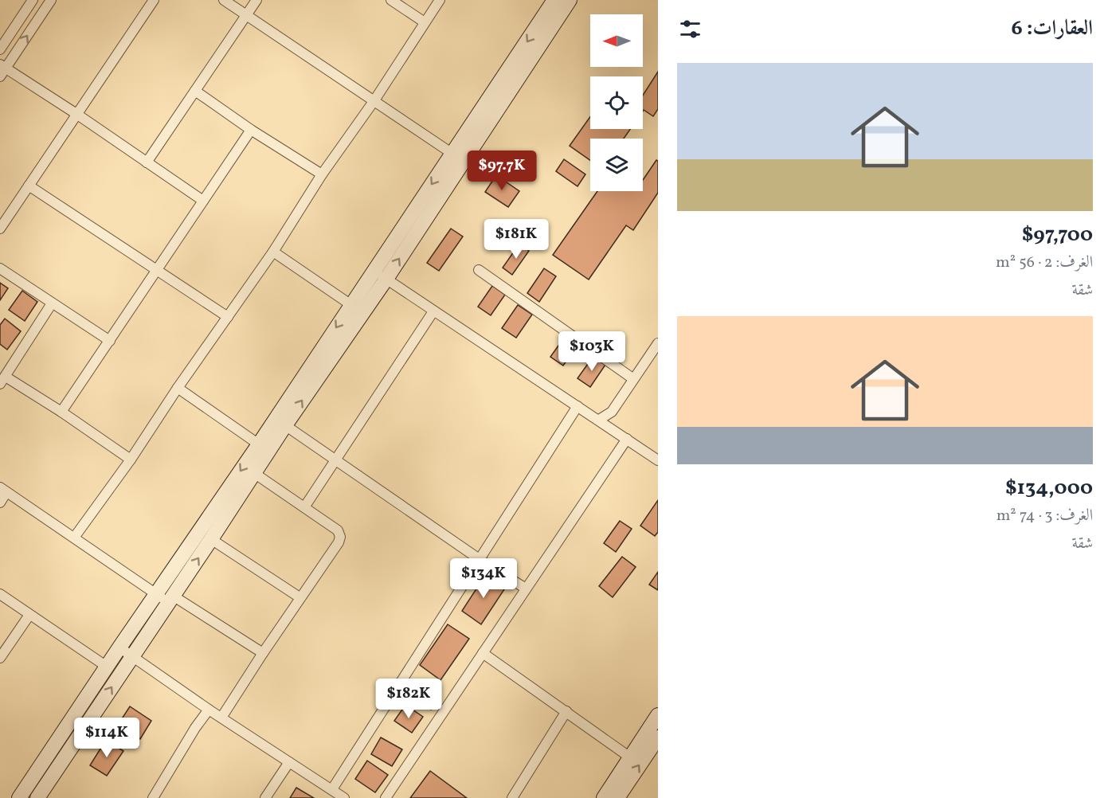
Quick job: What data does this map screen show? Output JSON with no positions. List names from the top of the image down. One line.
{"north":"left","page":{"heading":"العقارات: 6","list":[{"name":"$97,700","note":"الغرف: 2 · 56 m² · شقة"},{"name":"$134,000","note":"الغرف: 3 · 74 m² · شقة"}],"price":["$97.7K","$181K","$103K","$134K","$182K","$114K"]}}
